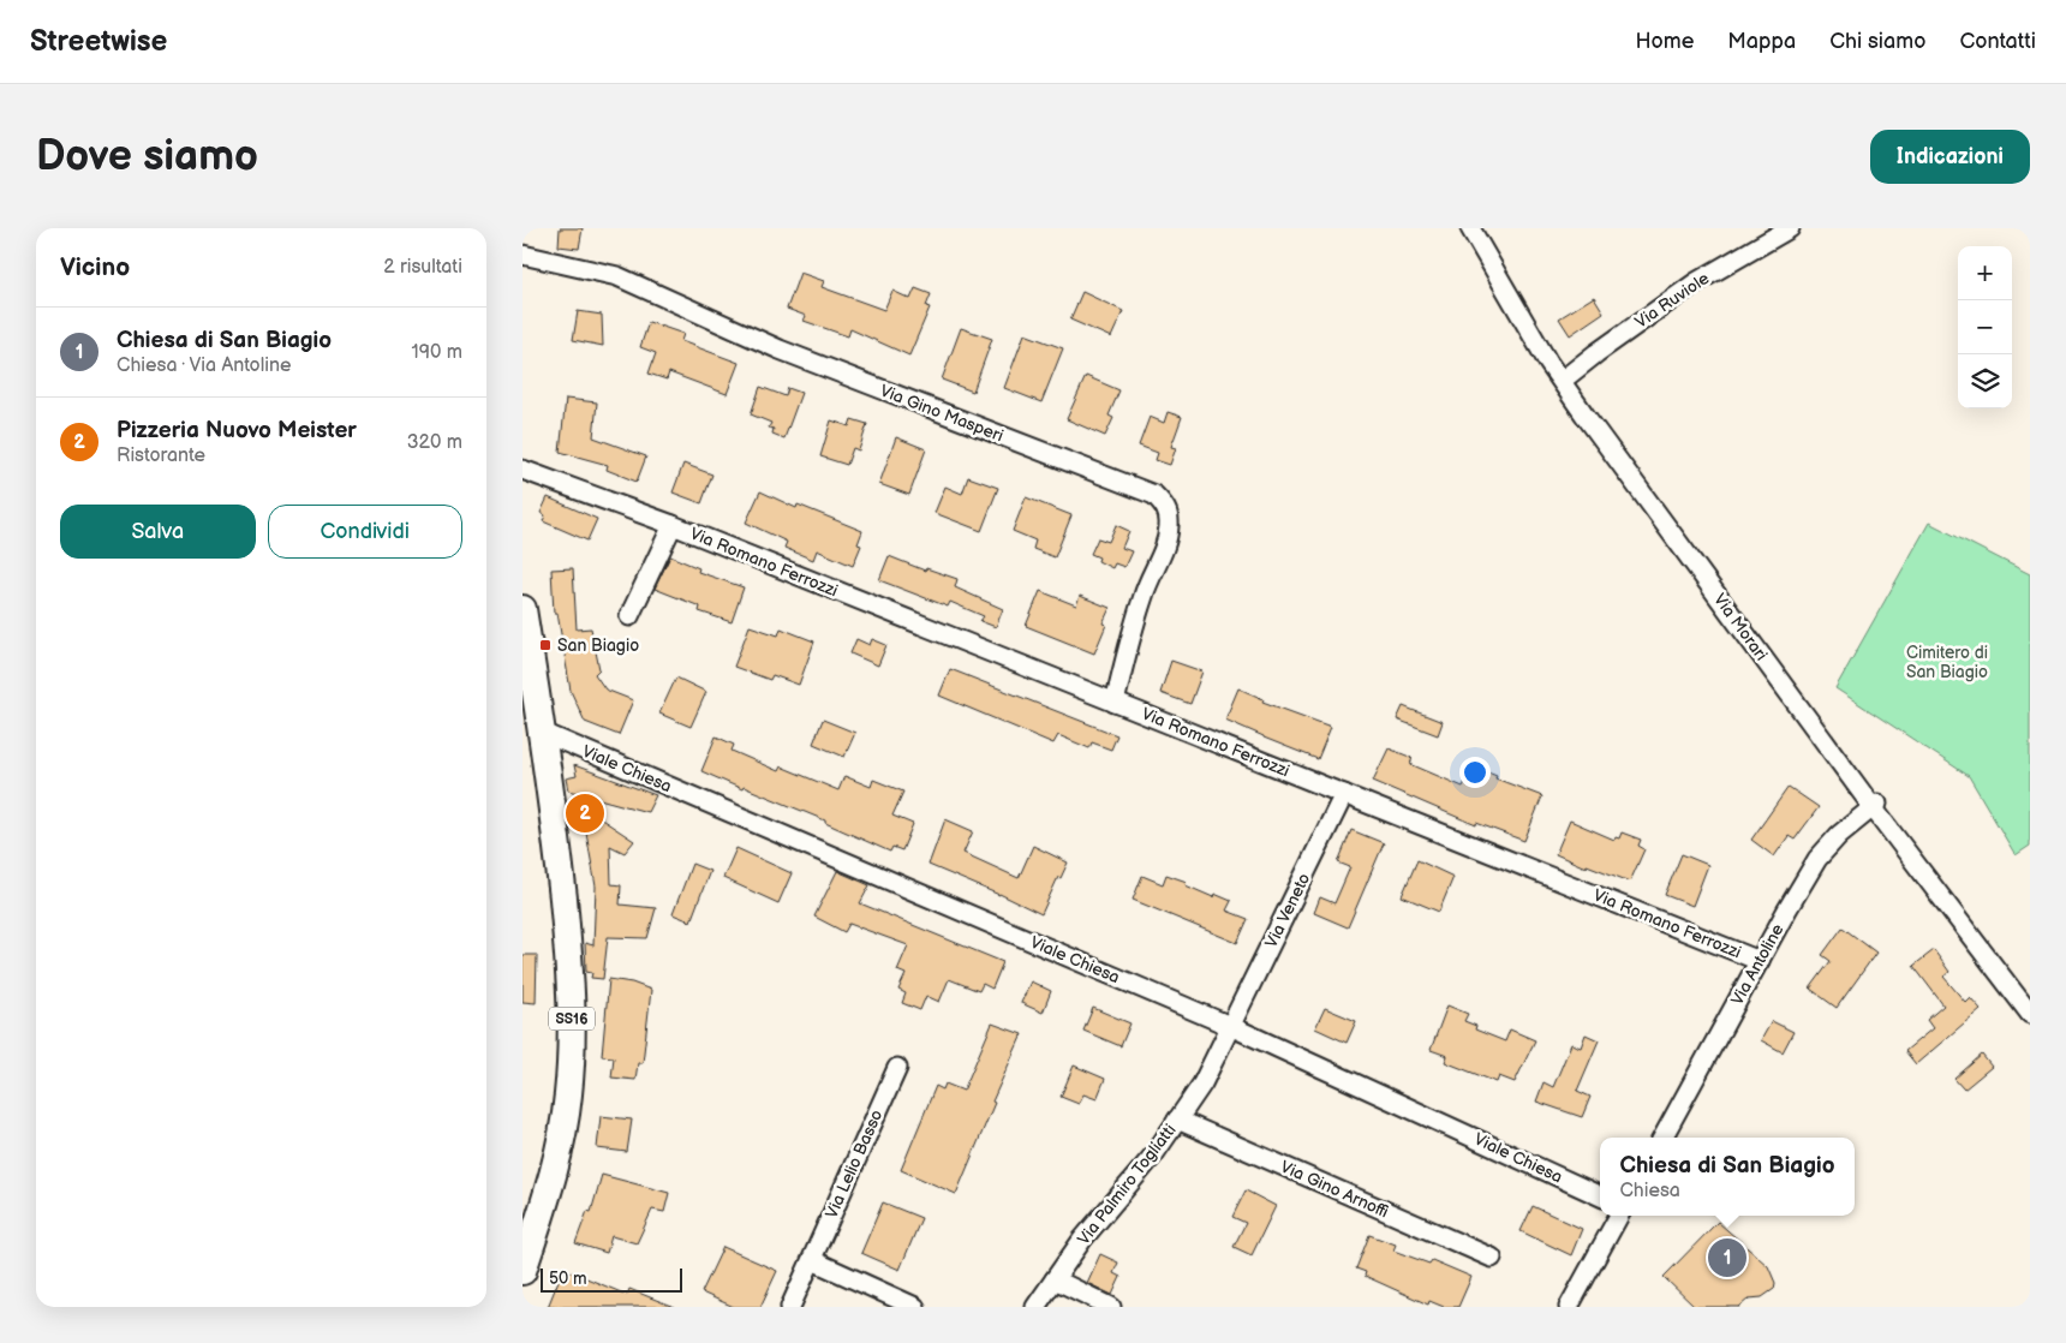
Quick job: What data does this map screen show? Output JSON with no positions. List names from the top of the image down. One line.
{"streets":{"main road":["SS16"],"street":["Via Ruviole","Via Gino Masperi","Via Romano Ferrozzi","Via Morari","Viale Chiesa","Via Veneto","Via Antoline","Via Lelio Basso","Via Palmiro Togliatti","Via Gino Arnoffi"]},"crossings":[["Via Ruviole","Via Morari"],["Via Gino Masperi","Via Romano Ferrozzi"],["Via Romano Ferrozzi","Via Veneto"],["Via Romano Ferrozzi","Via Antoline"],["Via Morari","Via Antoline"],["Viale Chiesa","Via Veneto"],["Viale Chiesa","SS16"],["Viale Chiesa","Via Palmiro Togliatti"],["Via Veneto","Via Palmiro Togliatti"],["Via Palmiro Togliatti","Via Gino Arnoffi"]],"parks":["Cimitero di San Biagio"],"places":{"transit":["San Biagio"]},"scale_bar":"50 m","page":{"header":"Streetwise","nav":["Home","Mappa","Chi siamo","Contatti"],"buttons":["Indicazioni",["Salva","Condividi"]],"title":"Dove siamo","heading":["Vicino","2 risultati"],"map_buttons":["+","−"],"list":[{"mark":"1","name":"Chiesa di San Biagio","note":"Chiesa · Via Antoline","value":"190 m"},{"mark":"2","name":"Pizzeria Nuovo Meister","note":"Ristorante","value":"320 m"}],"pins":["2","1"],"popup":["Chiesa di San Biagio","Chiesa"],"scale":"50 m"}}
